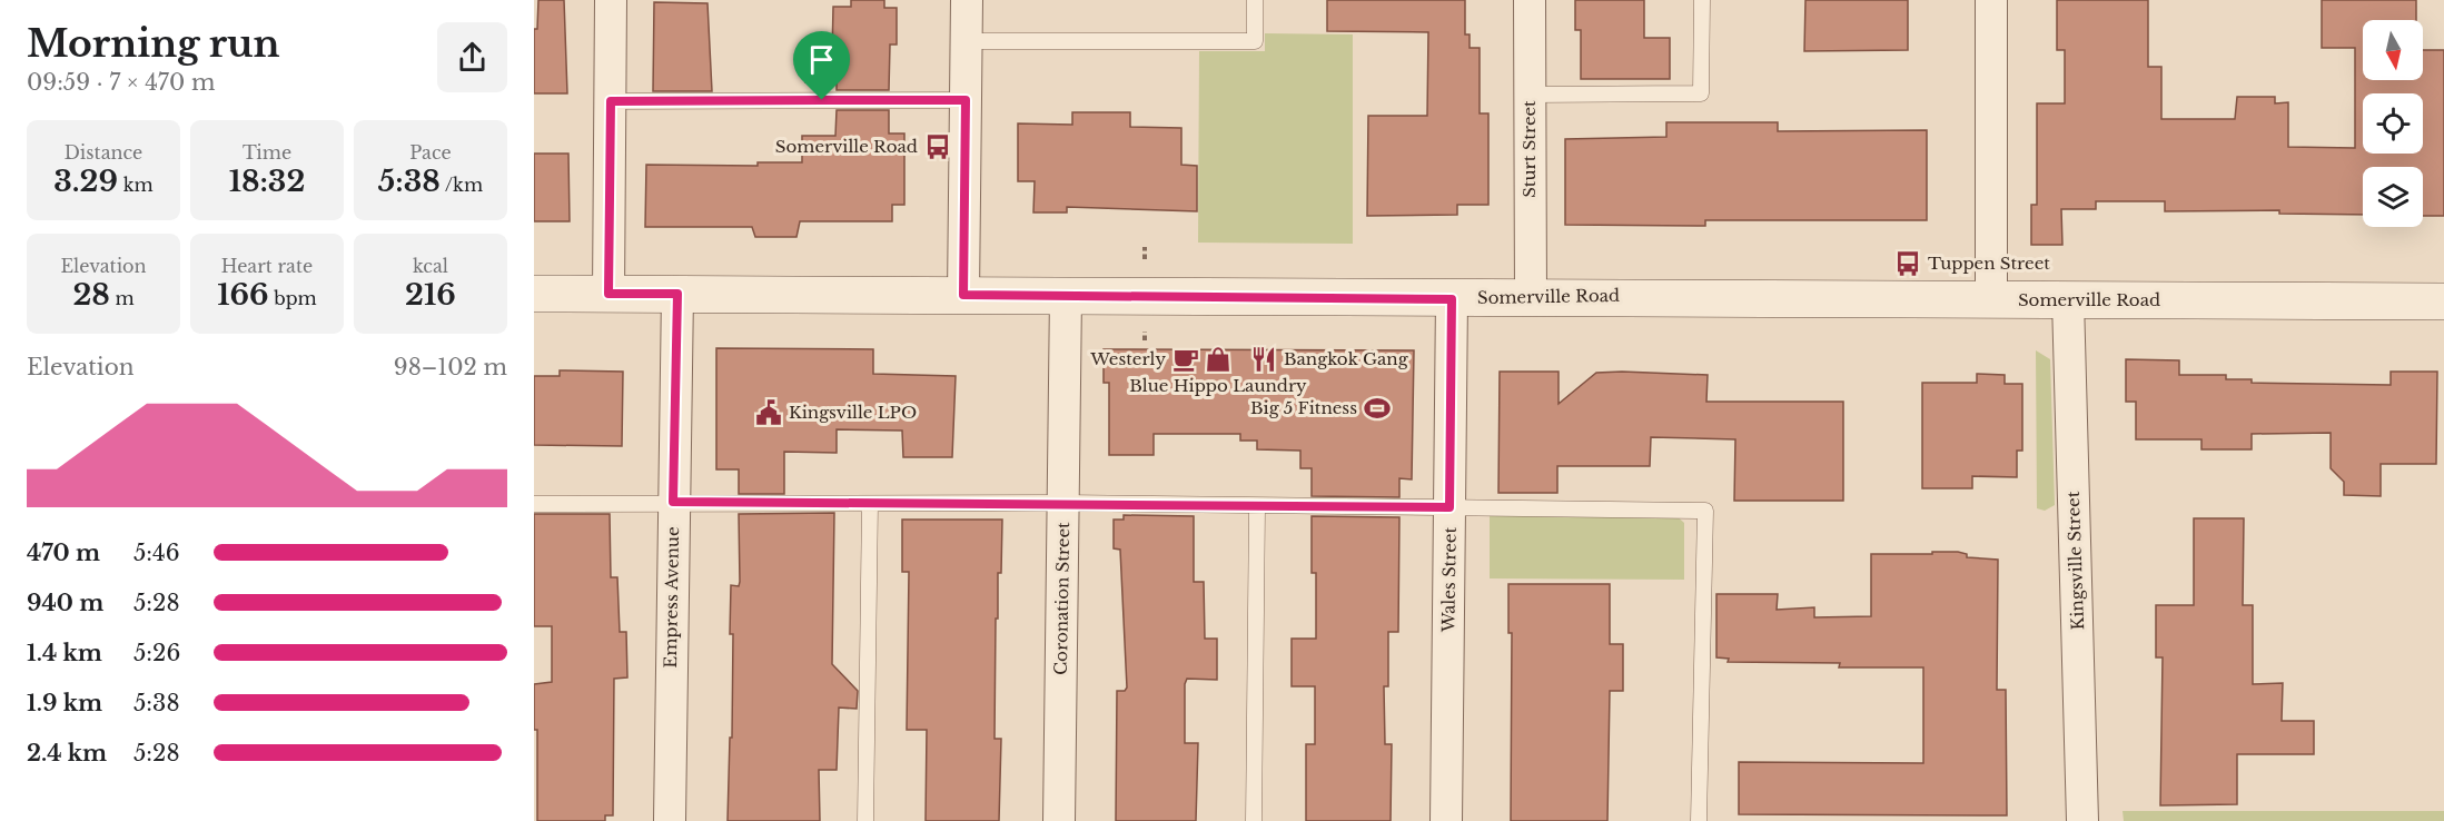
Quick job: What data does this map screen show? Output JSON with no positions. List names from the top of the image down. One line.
{"streets":{"main road":["Somerville Road"],"street":["Sturt Street","Kingsville Street","Wales Street","Empress Avenue","Coronation Street"]},"crossings":[["Sturt Street","Somerville Road"],["Somerville Road","Kingsville Street"],["Somerville Road","Wales Street"],["Somerville Road","Empress Avenue"],["Somerville Road","Coronation Street"]],"places":{"bus stop":["Somerville Road","Tuppen Street"],"cafe":["Westerly"],"shop":["Blue Hippo Laundry"],"restaurant":["Bangkok Gang"],"sports":["Big 5 Fitness"],"public building":["Kingsville LPO"]},"north":"bottom","page":{"heading":["Morning run","09:59 · 7 × 470 m"],"stats":[["Distance","3.29 km"],["Time","18:32"],["Pace","5:38 /km"],["Elevation","28 m"],["Heart rate","166 bpm"],["kcal","216"]],"chart":["Elevation","98–102 m"],"list":[{"name":"470 m","note":"5:46"},{"name":"940 m","note":"5:28"},{"name":"1.4 km","note":"5:26"},{"name":"1.9 km","note":"5:38"},{"name":"2.4 km","note":"5:28"}]}}
